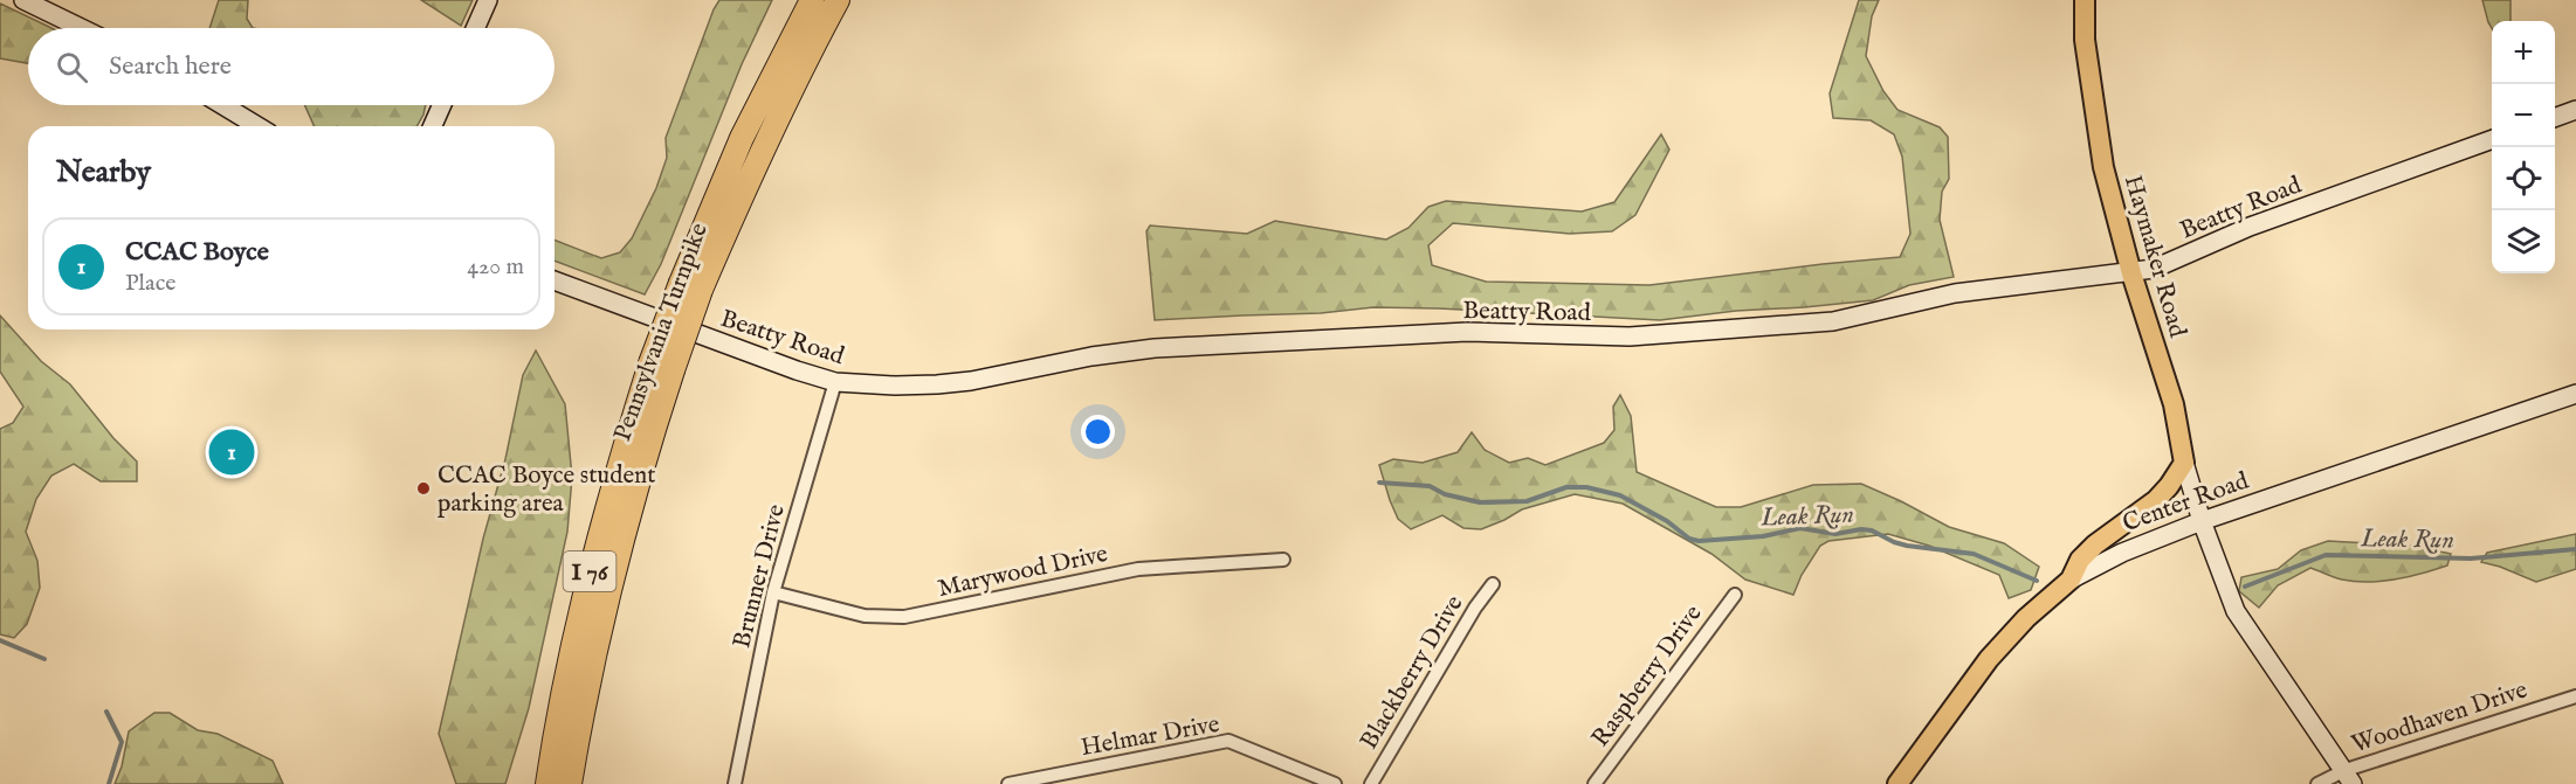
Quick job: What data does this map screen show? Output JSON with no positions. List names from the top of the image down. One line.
{"streets":{"highway":["Pennsylvania Turnpike","I 76"],"main road":["Haymaker Road","Center Road"],"street":["Beatty Road","Marywood Drive","Brunner Drive","Blackberry Drive","Raspberry Drive","Woodhaven Drive","Helmar Drive"]},"crossings":[["Beatty Road","Haymaker Road"],["Beatty Road","Brunner Drive"],["Haymaker Road","Center Road"],["Haymaker Road","Woodhaven Drive"],["Marywood Drive","Brunner Drive"]],"water":["Leak Run"],"places":["CCAC Boyce student parking area"],"page":{"map_buttons":["+","−"],"search":"Search here","heading":"Nearby","list":[{"mark":"1","name":"CCAC Boyce","note":"Place","value":"420 m"}],"pins":"1"}}
